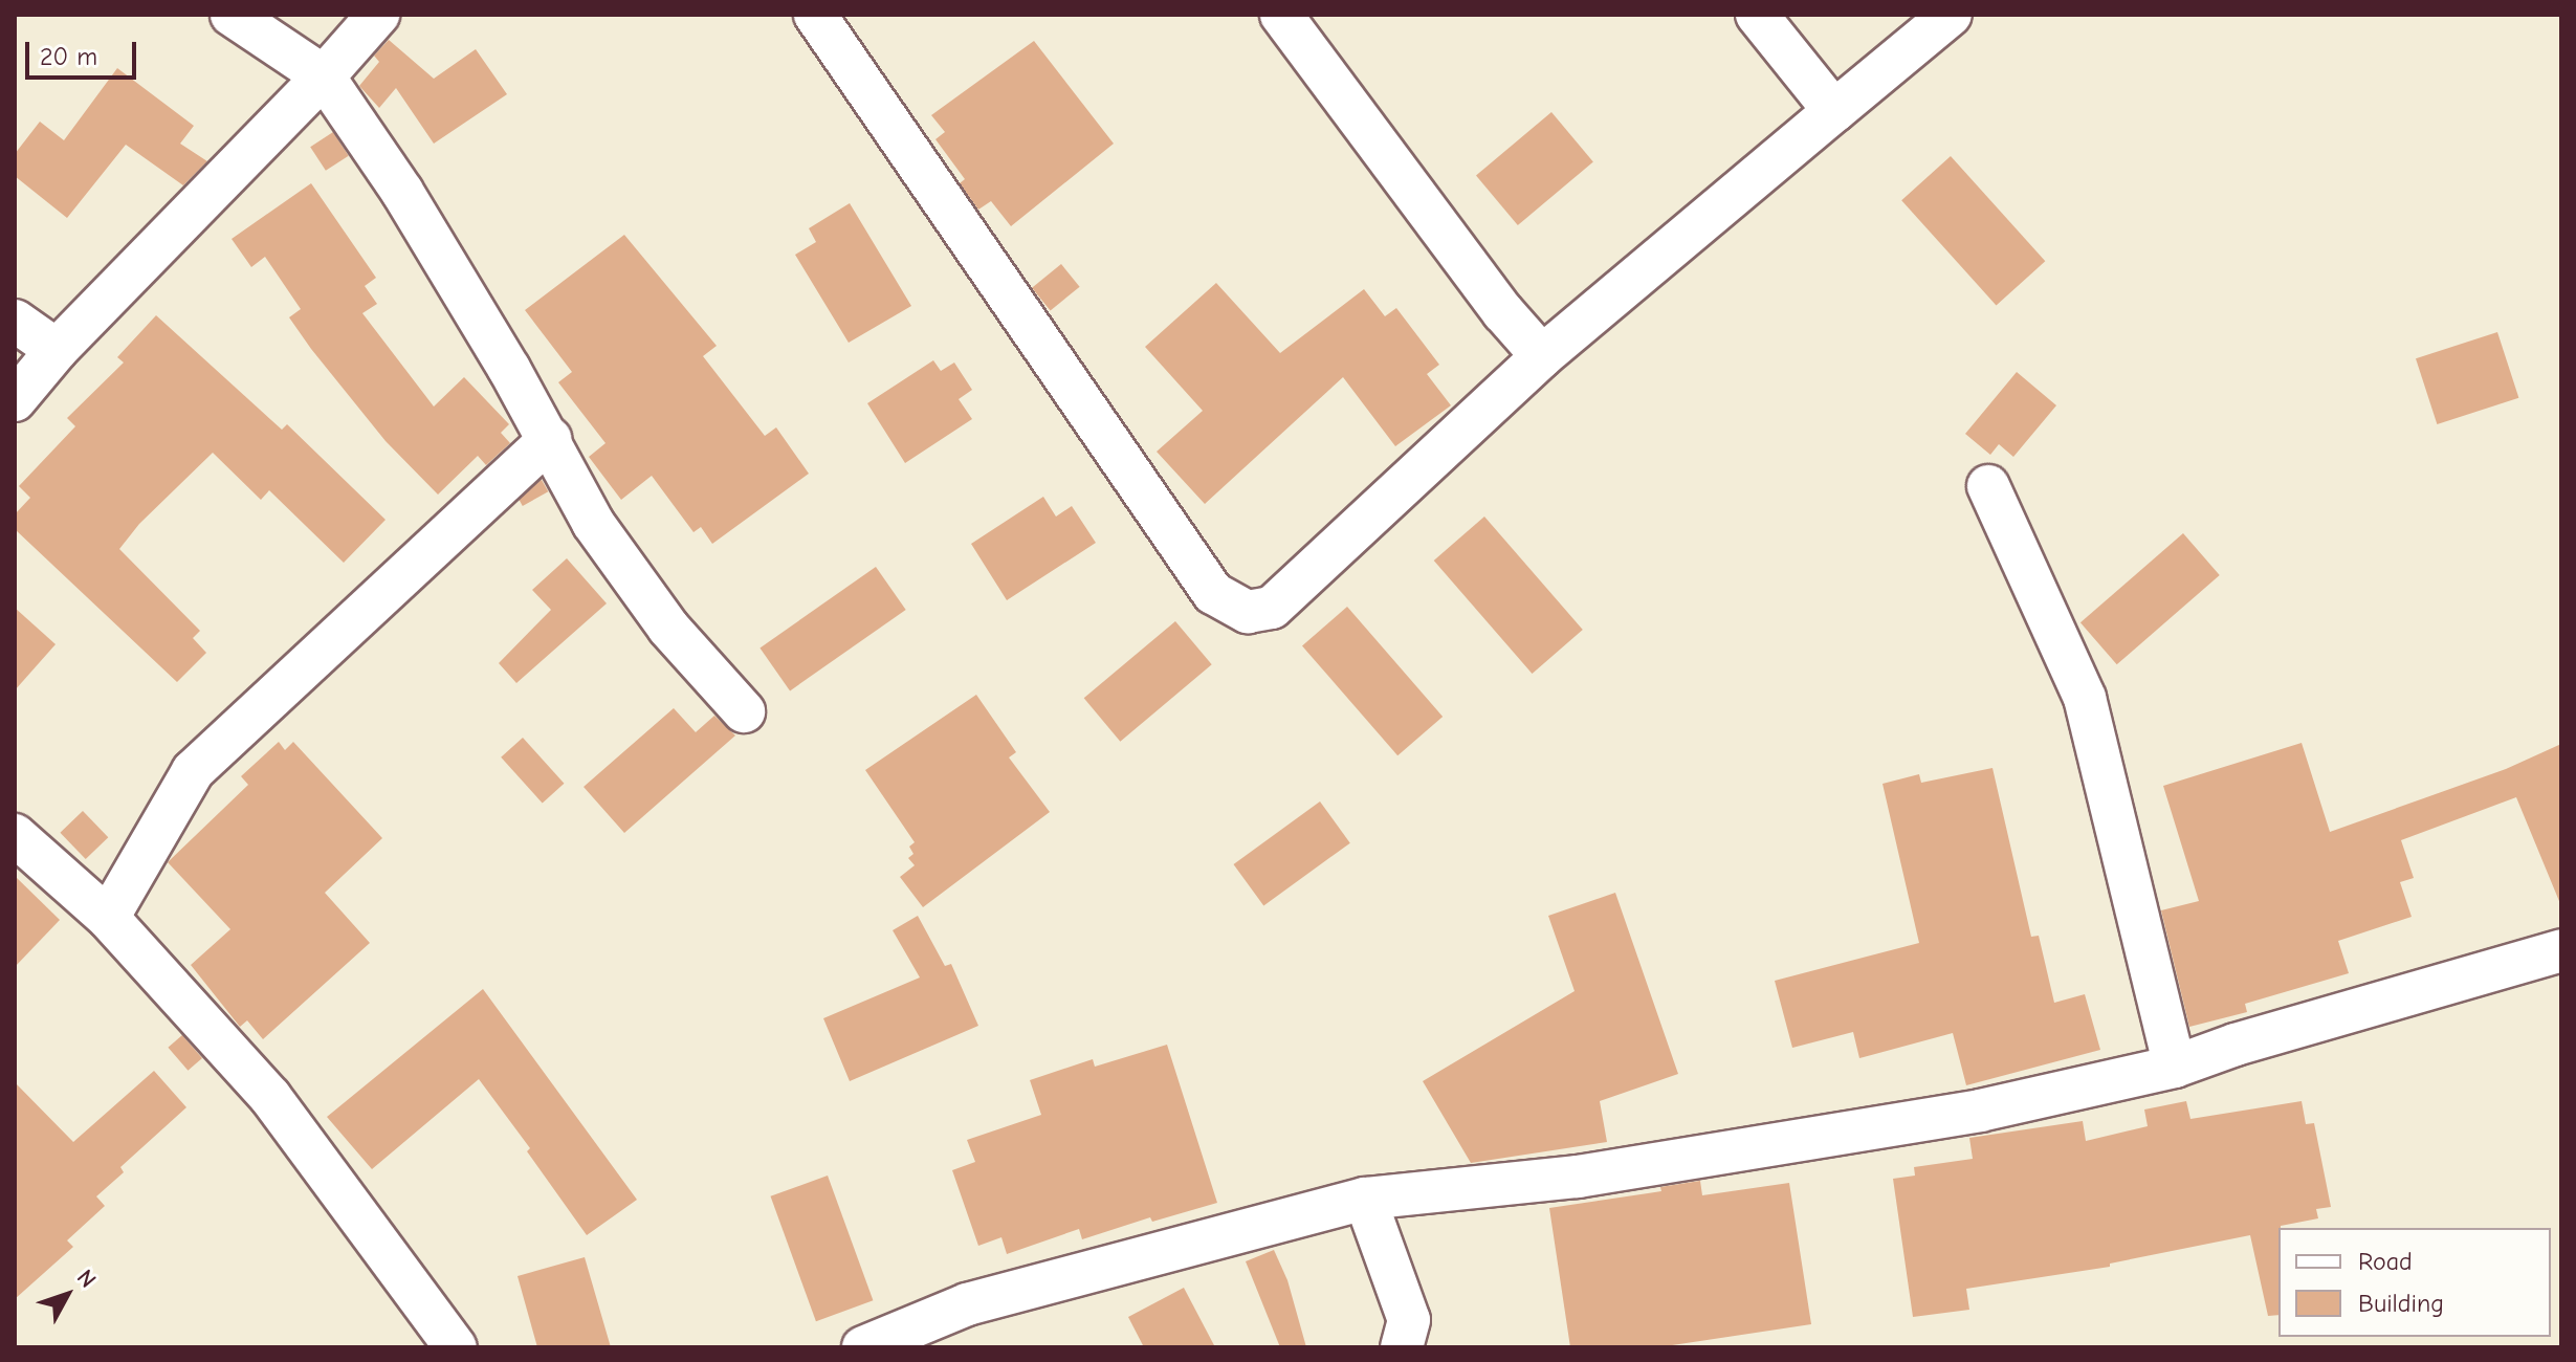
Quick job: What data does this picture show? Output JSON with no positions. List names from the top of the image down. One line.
{"legend":["Road","Building"],"scale_bar":"20 m","north":"top right"}
